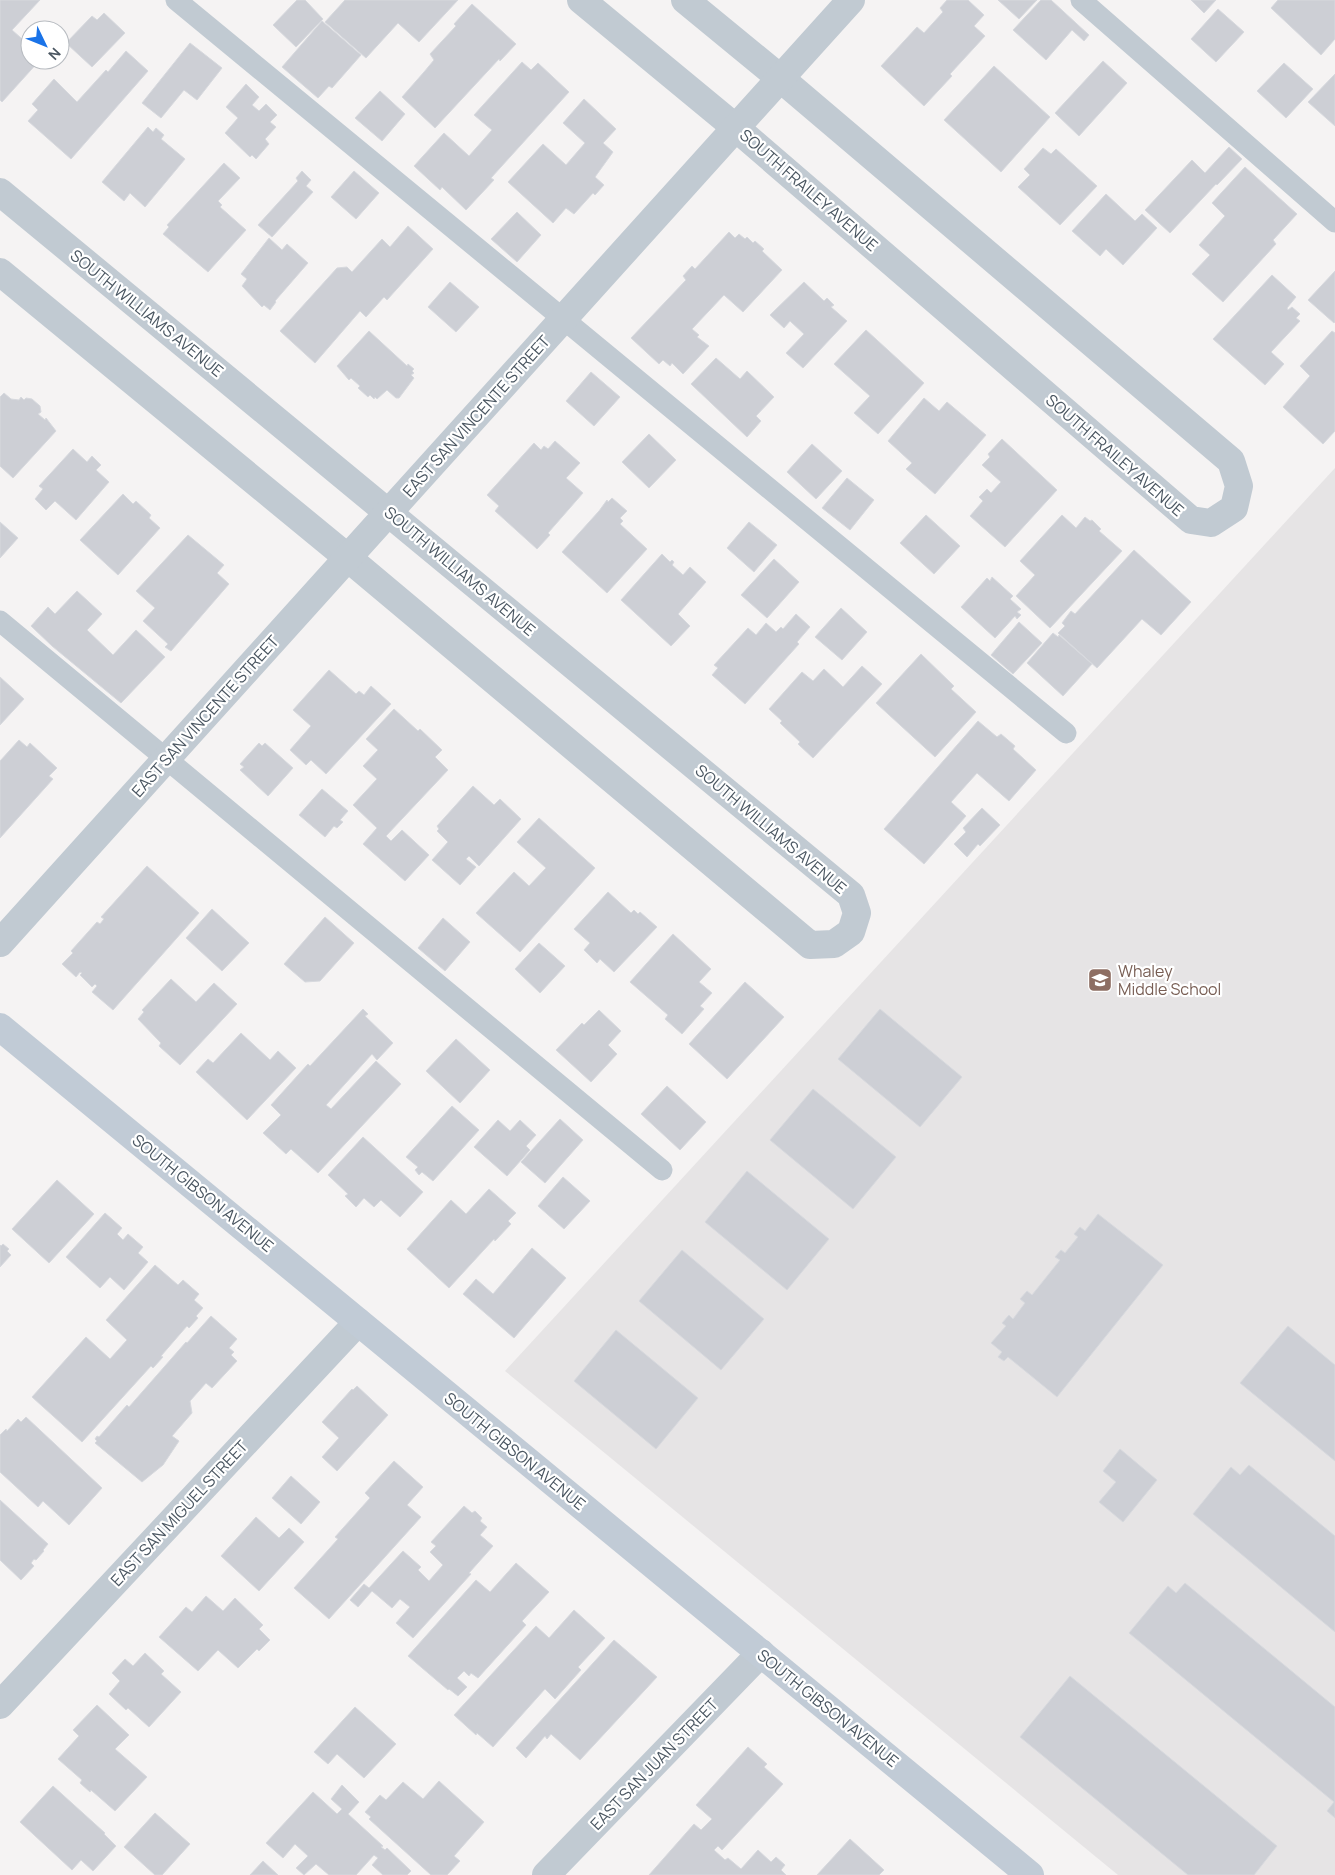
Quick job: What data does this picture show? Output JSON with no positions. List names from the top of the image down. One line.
{"streets":{"street":["SOUTH FRAILEY AVENUE","SOUTH WILLIAMS AVENUE","EAST SAN VINCENTE STREET","SOUTH GIBSON AVENUE","EAST SAN MIGUEL STREET","EAST SAN JUAN STREET"]},"crossings":[["SOUTH FRAILEY AVENUE","EAST SAN VINCENTE STREET"],["SOUTH WILLIAMS AVENUE","EAST SAN VINCENTE STREET"],["SOUTH GIBSON AVENUE","EAST SAN MIGUEL STREET"],["SOUTH GIBSON AVENUE","EAST SAN JUAN STREET"]],"places":{"school or university":["Whaley Middle School"]},"north":"bottom right"}
